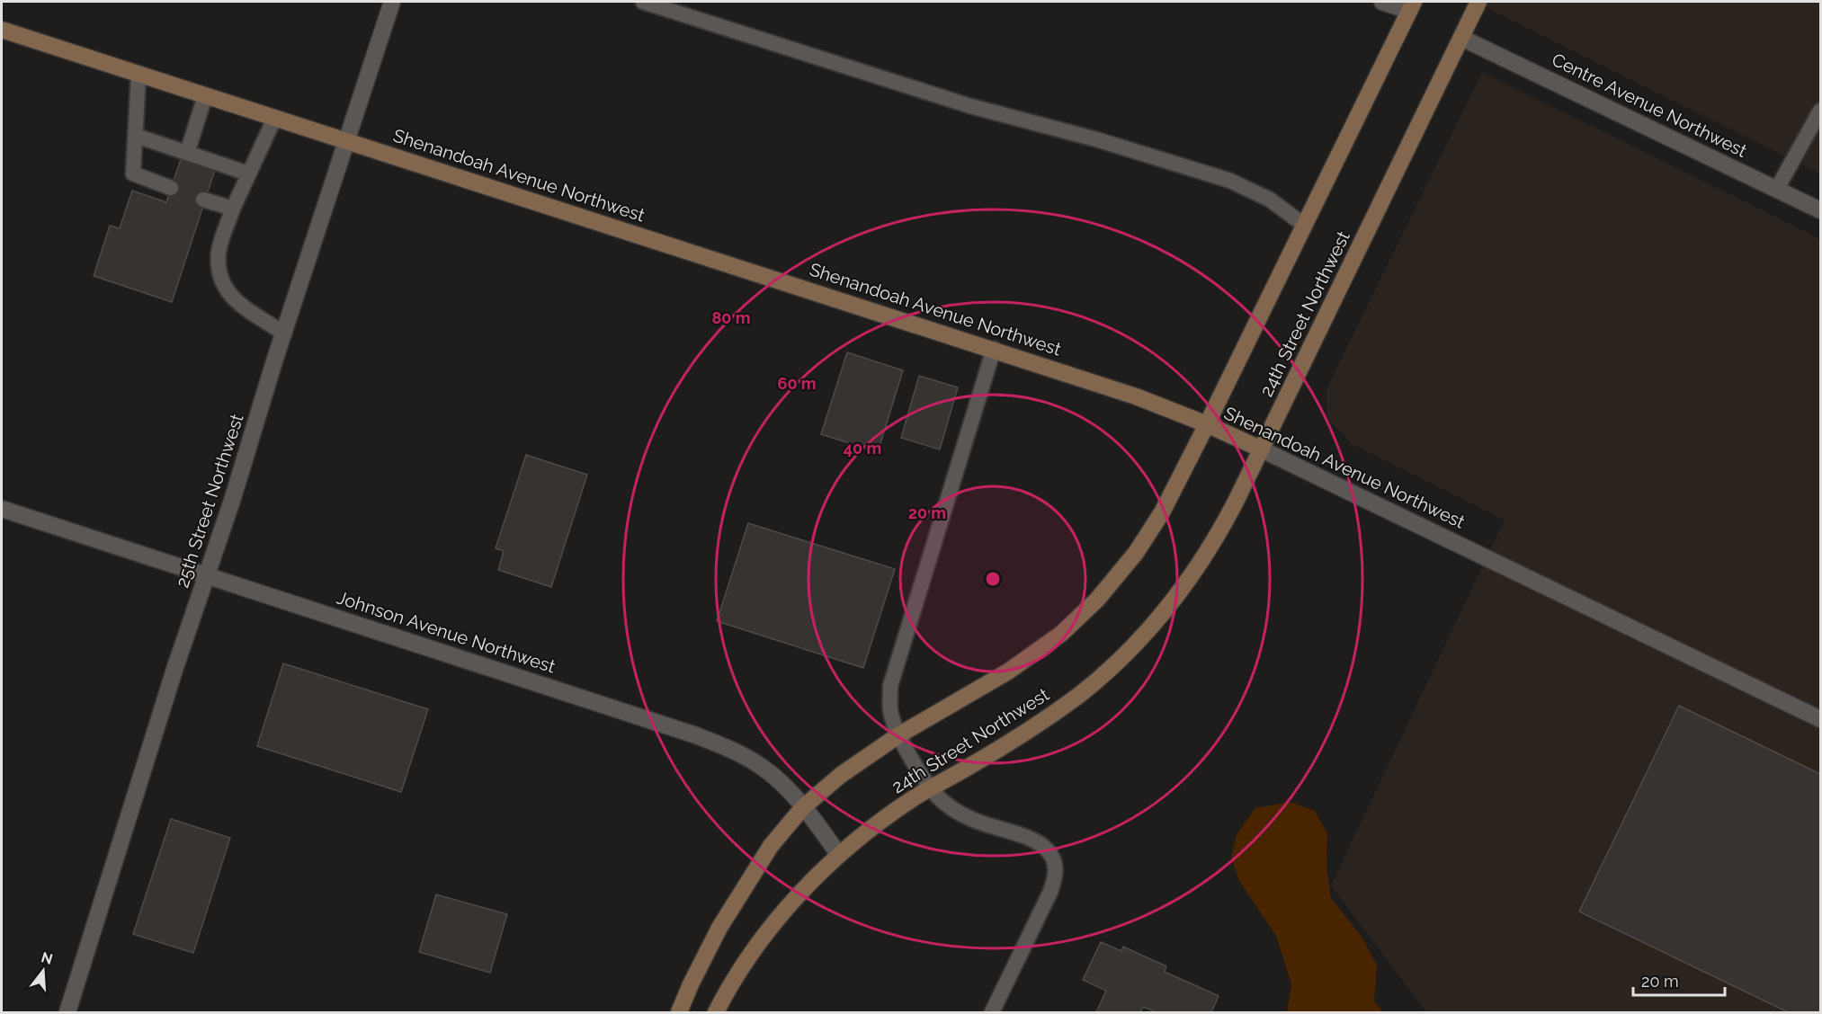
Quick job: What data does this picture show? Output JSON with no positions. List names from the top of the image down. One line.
{"streets":{"main road":["Shenandoah Avenue Northwest","24th Street Northwest"],"street":["Centre Avenue Northwest","25th Street Northwest","Johnson Avenue Northwest"]},"crossings":[["Centre Avenue Northwest","24th Street Northwest"],["Shenandoah Avenue Northwest","24th Street Northwest"],["Shenandoah Avenue Northwest","25th Street Northwest"],["24th Street Northwest","Johnson Avenue Northwest"],["25th Street Northwest","Johnson Avenue Northwest"]],"scale_bar":"20 m","north":"top","rings":["80 m","60 m","40 m","20 m"]}
